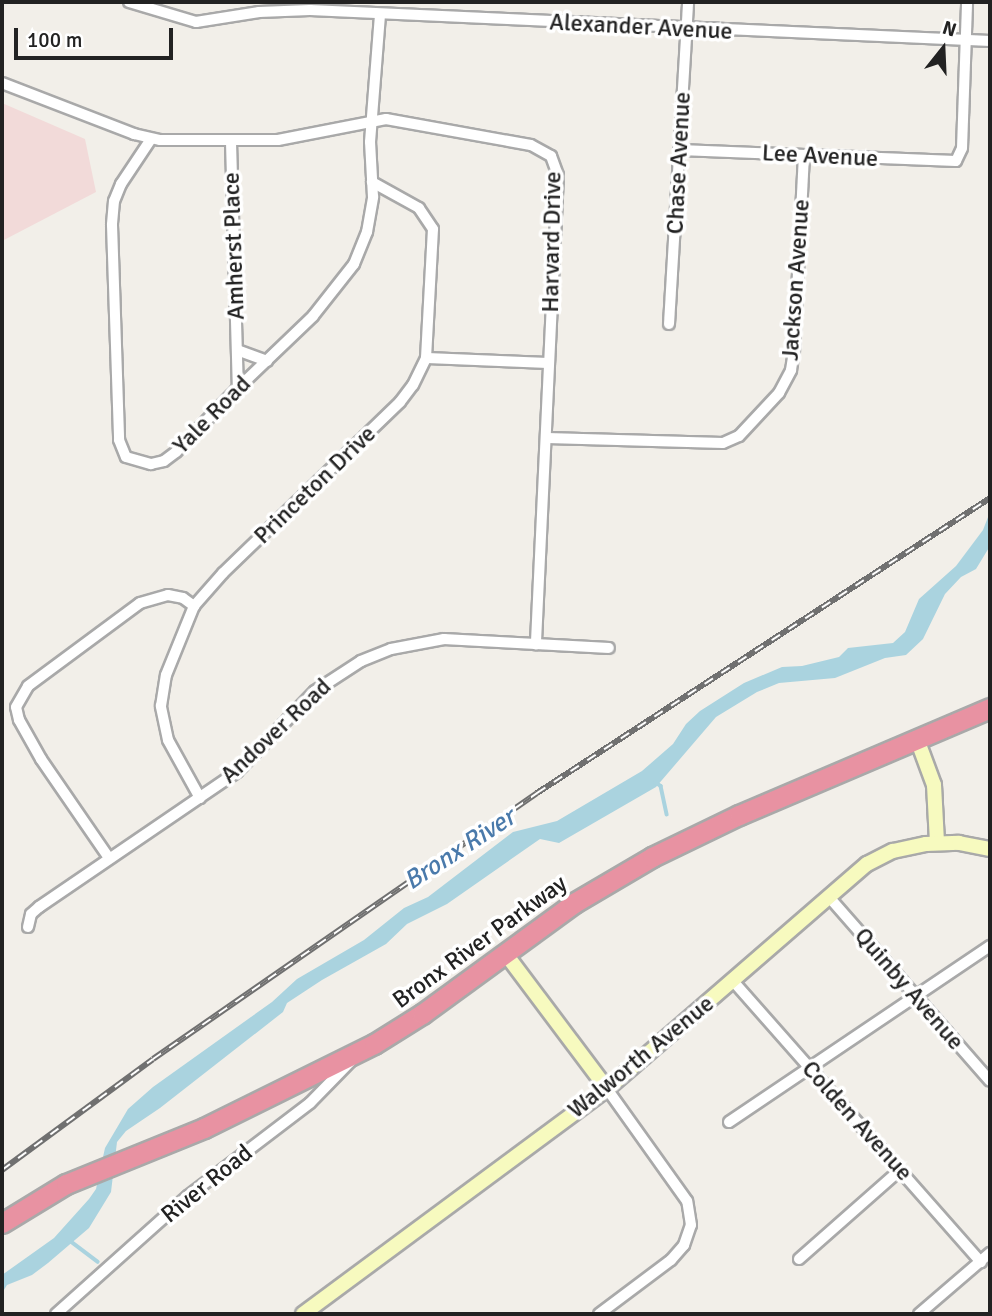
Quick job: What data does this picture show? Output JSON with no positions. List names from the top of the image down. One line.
{"streets":{"highway":["Bronx River Parkway"],"street":["Alexander Avenue","Lee Avenue","Chase Avenue","Harvard Drive","Amherst Place","Jackson Avenue","Yale Road","Princeton Drive","Andover Road","Quinby Avenue","Walworth Avenue","Colden Avenue","River Road"]},"crossings":[["Alexander Avenue","Lee Avenue"],["Alexander Avenue","Chase Avenue"],["Alexander Avenue","Yale Road"],["Lee Avenue","Chase Avenue"],["Lee Avenue","Jackson Avenue"],["Harvard Drive","Amherst Place"],["Harvard Drive","Jackson Avenue"],["Harvard Drive","Yale Road"],["Harvard Drive","Andover Road"],["Amherst Place","Yale Road"],["Yale Road","Princeton Drive"],["Princeton Drive","Andover Road"],["Bronx River Parkway","River Road"],["Quinby Avenue","Walworth Avenue"],["Walworth Avenue","Colden Avenue"]],"water":["Bronx River"],"scale_bar":"100 m","north":"top"}
